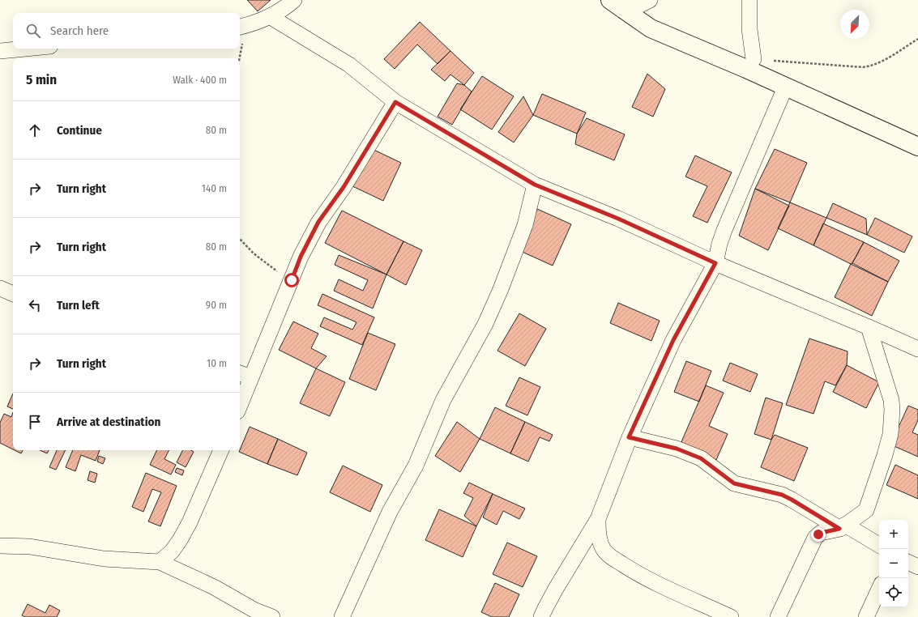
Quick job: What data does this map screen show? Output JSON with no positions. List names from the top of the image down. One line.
{"north":"bottom left","page":{"search":"Search here","heading":["5 min","Walk · 400 m"],"list":[["Continue","80 m"],["Turn right","140 m"],["Turn right","80 m"],["Turn left","90 m"],["Turn right","10 m"],"Arrive at destination"],"map_buttons":["+","−"]}}
